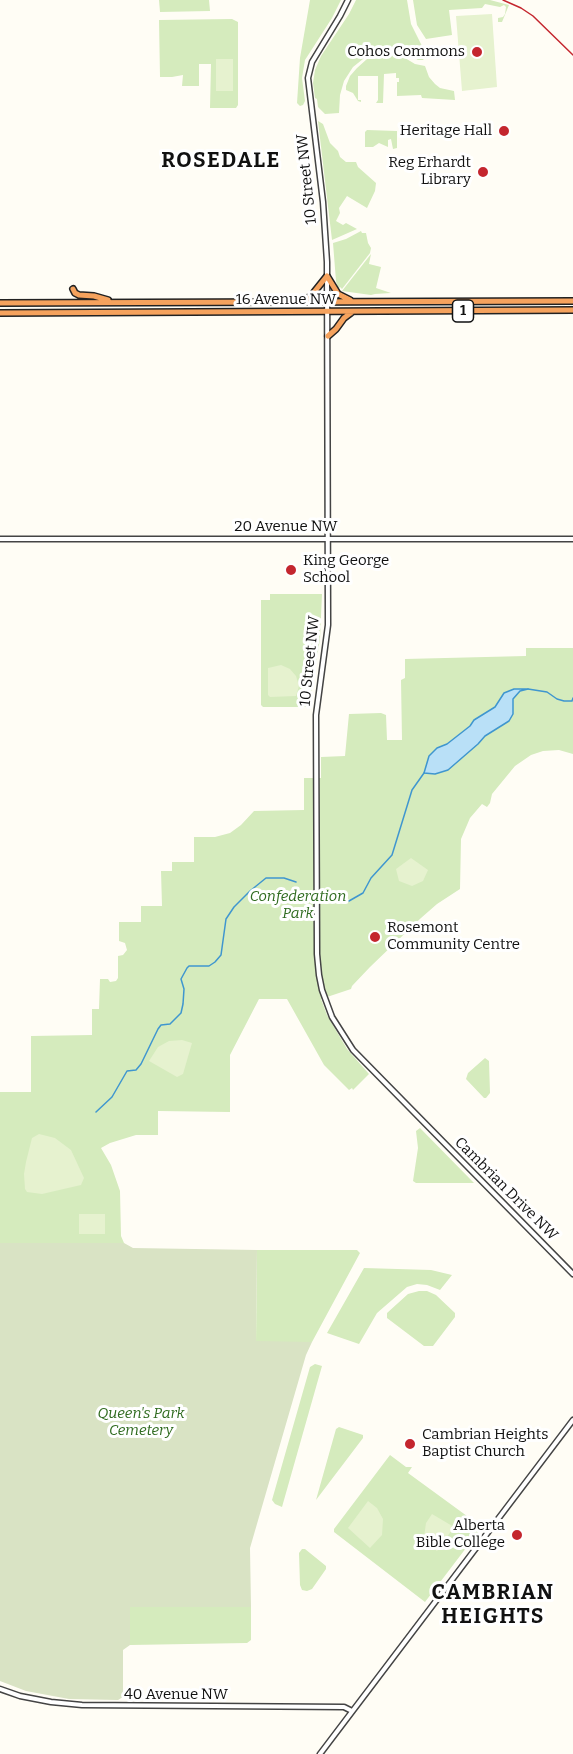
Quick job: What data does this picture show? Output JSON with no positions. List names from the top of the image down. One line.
{"streets":{"highway":["16 Avenue NW","1"],"street":["10 Street NW","20 Avenue NW","Cambrian Drive NW","40 Avenue NW"]},"crossings":[["10 Street NW","16 Avenue NW"],["10 Street NW","20 Avenue NW"],["10 Street NW","Cambrian Drive NW"]],"districts":["ROSEDALE","CAMBRIAN HEIGHTS"],"parks":["Confederation Park","Queen's Park Cemetery"],"places":["Cohos Commons","Heritage Hall","Reg Erhardt Library","King George School","Rosemont Community Centre","Cambrian Heights Baptist Church","Alberta Bible College"]}
